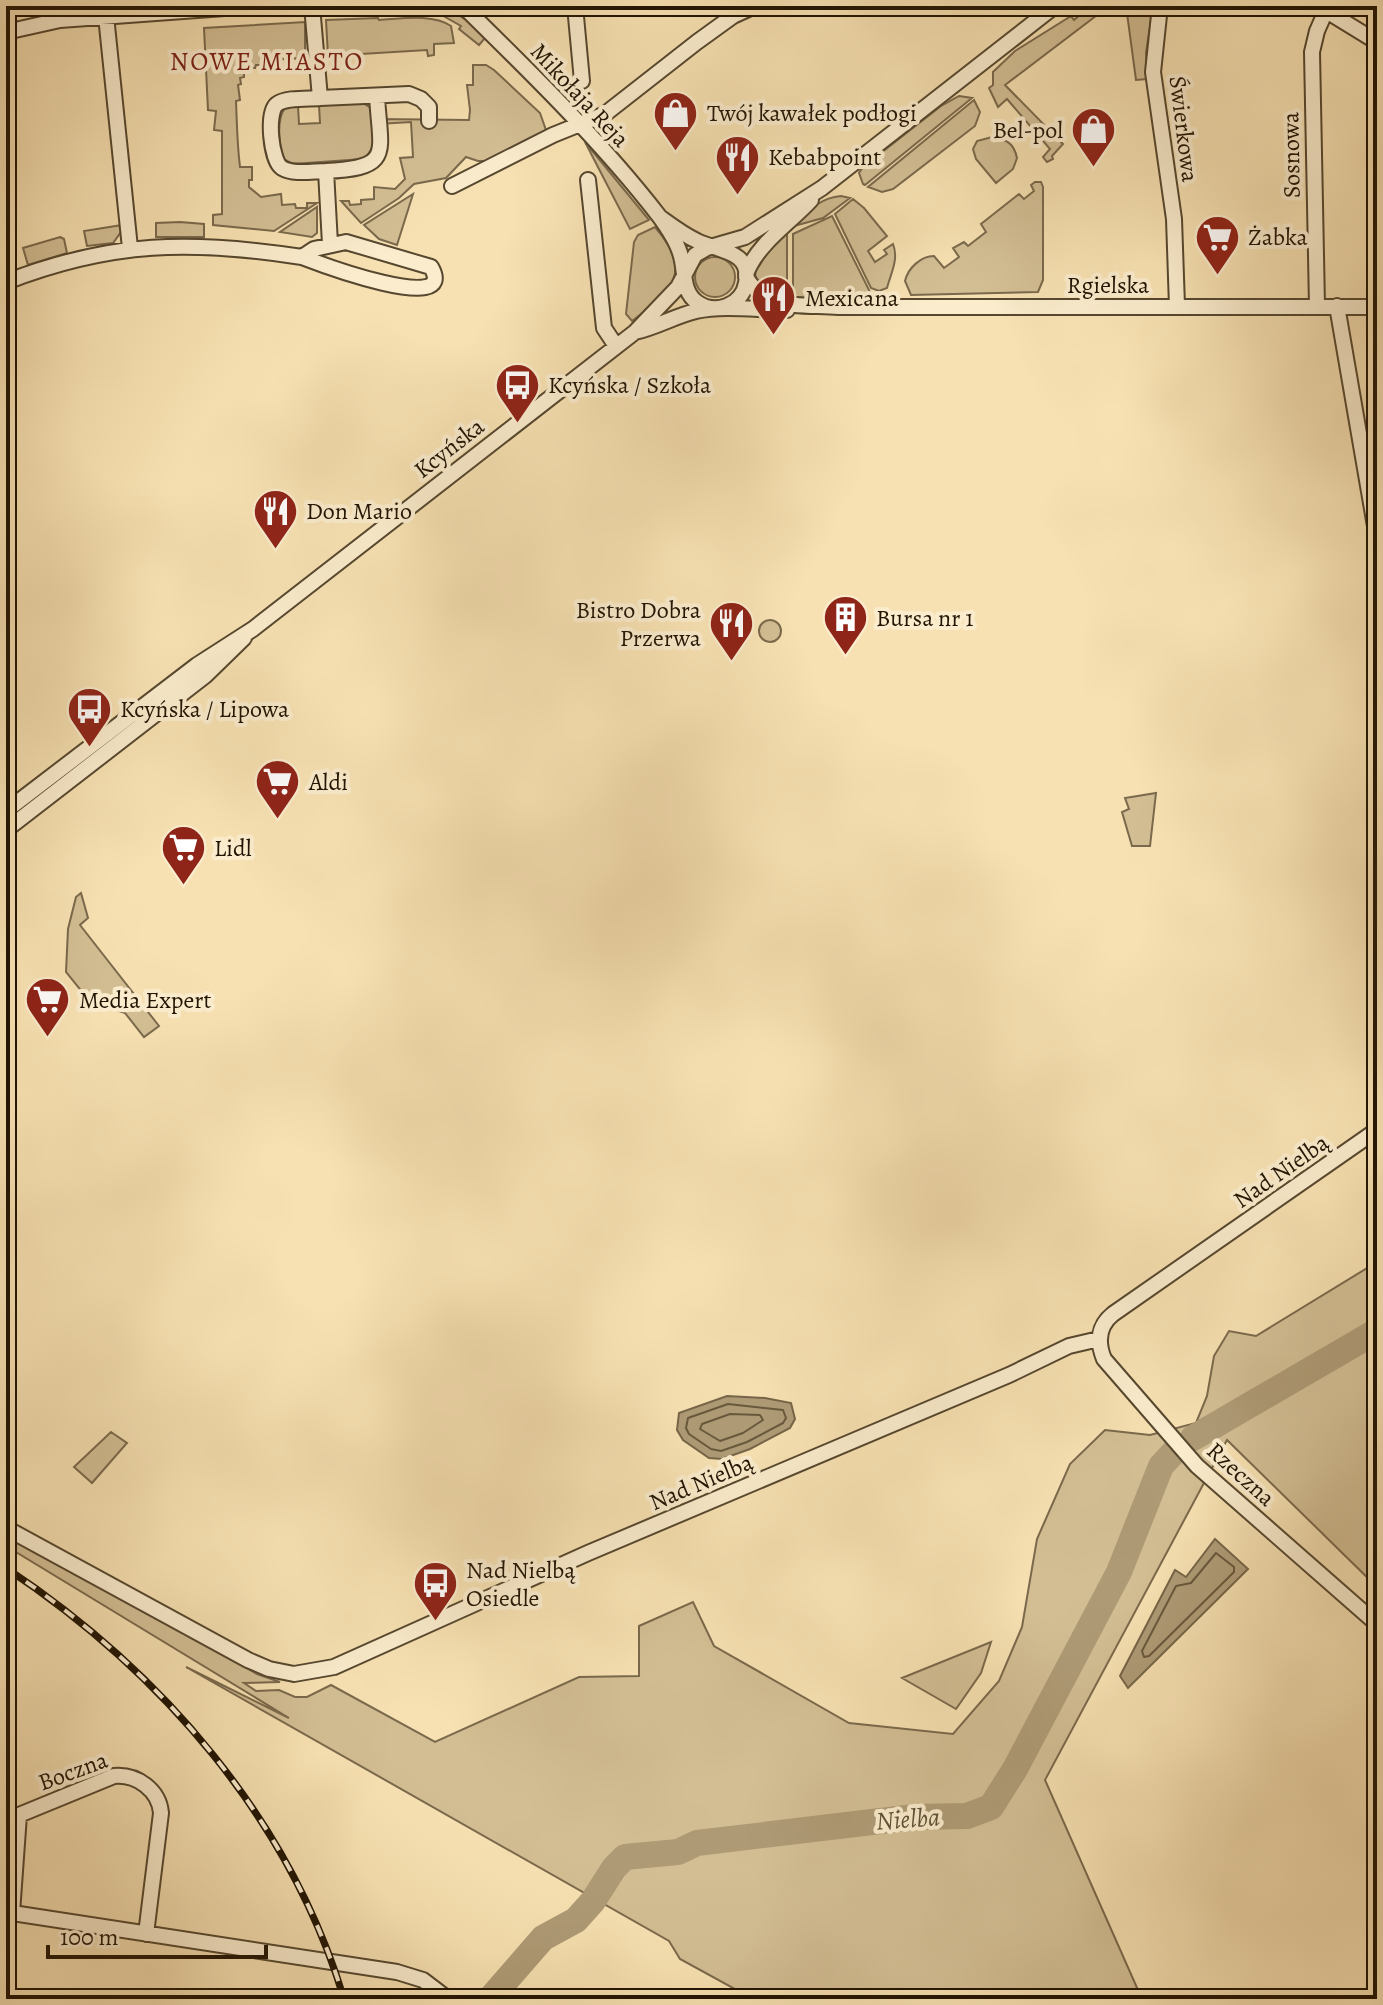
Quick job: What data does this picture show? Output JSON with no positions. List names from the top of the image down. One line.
{"streets":{"street":["Mikołaja Reja","Świerkowa","Sosnowa","Rgielska","Kcyńska","Nad Nielbą","Rzeczna","Boczna"]},"crossings":[["Mikołaja Reja","Rgielska"],["Mikołaja Reja","Kcyńska"],["Świerkowa","Rgielska"],["Sosnowa","Rgielska"],["Rgielska","Kcyńska"],["Nad Nielbą","Rzeczna"]],"districts":["NOWE MIASTO"],"water":["Nielba"],"places":{"shop":["Twój kawałek podłogi","Bel-pol"],"restaurant":["Kebabpoint","Mexicana","Don Mario","Bistro Dobra Przerwa"],"supermarket":["Żabka","Aldi","Lidl","Media Expert"],"bus stop":["Kcyńska / Szkoła","Kcyńska / Lipowa","Nad Nielbą Osiedle"],"building":["Bursa nr 1"]},"scale_bar":"100 m"}
